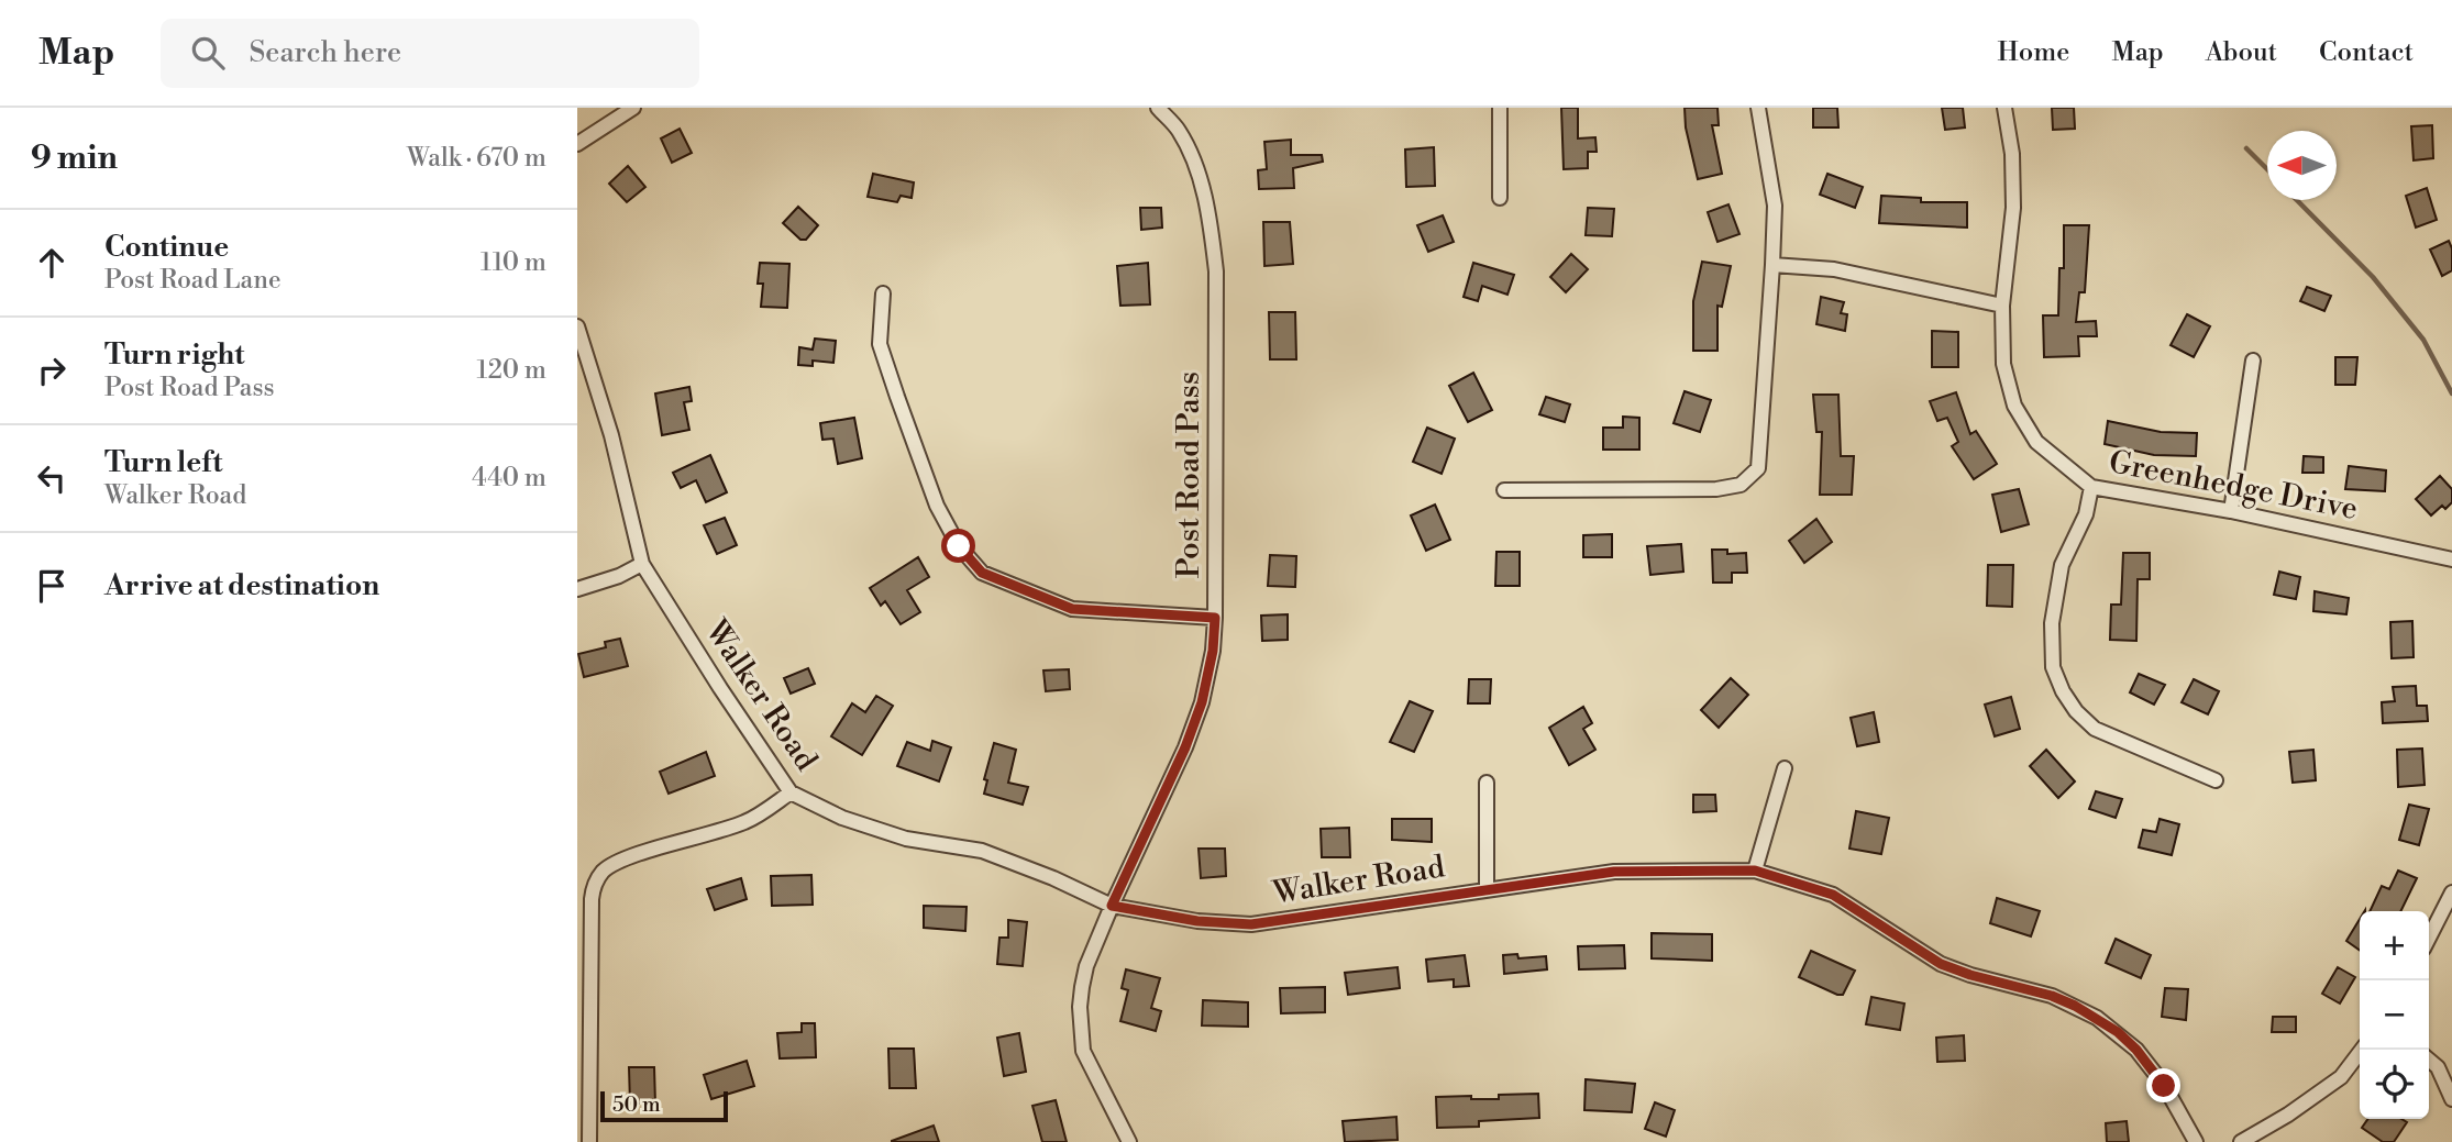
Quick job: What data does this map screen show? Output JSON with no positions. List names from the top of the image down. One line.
{"streets":{"street":["Post Road Pass","Greenhedge Drive","Walker Road"]},"crossings":[["Post Road Pass","Walker Road"]],"scale_bar":"50 m","north":"left","page":{"header":"Map","search":"Search here","nav":["Home","Map","About","Contact"],"heading":["9 min","Walk · 670 m"],"list":[["Continue","Post Road Lane","110 m"],["Turn right","Post Road Pass","120 m"],["Turn left","Walker Road","440 m"],"Arrive at destination"],"map_buttons":["+","−"],"scale":"50 m"}}
